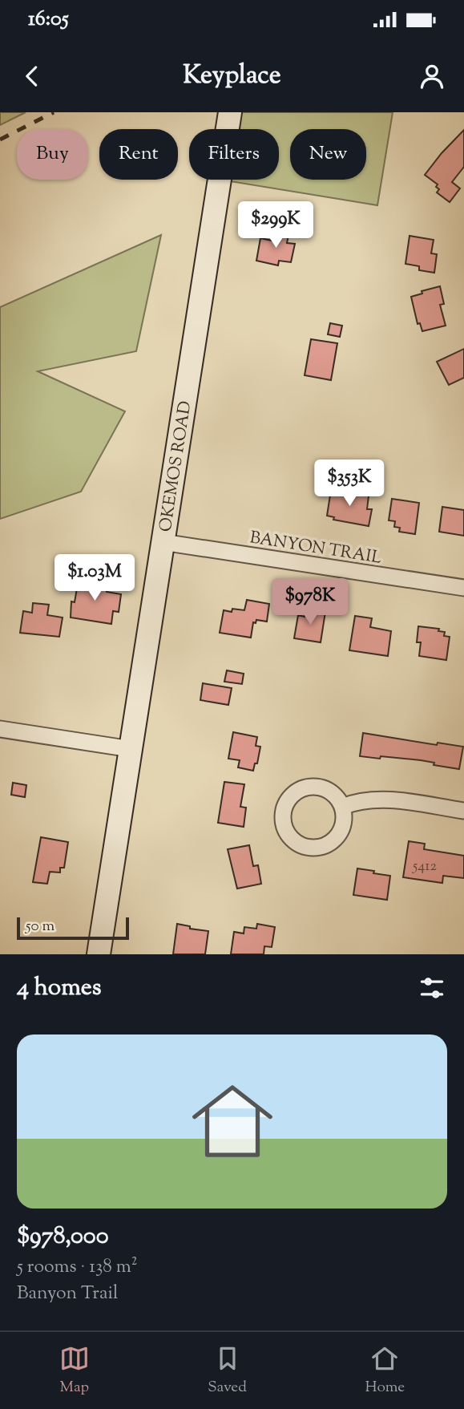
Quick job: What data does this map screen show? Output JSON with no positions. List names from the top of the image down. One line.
{"streets":{"street":["OKEMOS ROAD","BANYON TRAIL"]},"crossings":[["OKEMOS ROAD","BANYON TRAIL"]],"house_numbers":["5412"],"scale_bar":"50 m","page":{"status":"16:05","header":"Keyplace","chip":["Buy","Rent","Filters","New"],"price":["$299K","$353K","$1.03M","$978K"],"scale":"50 m","heading":"4 homes","list":[{"name":"$978,000","note":"5 rooms · 138 m² · Banyon Trail"}],"tabs":["Map","Saved","Home"]}}
